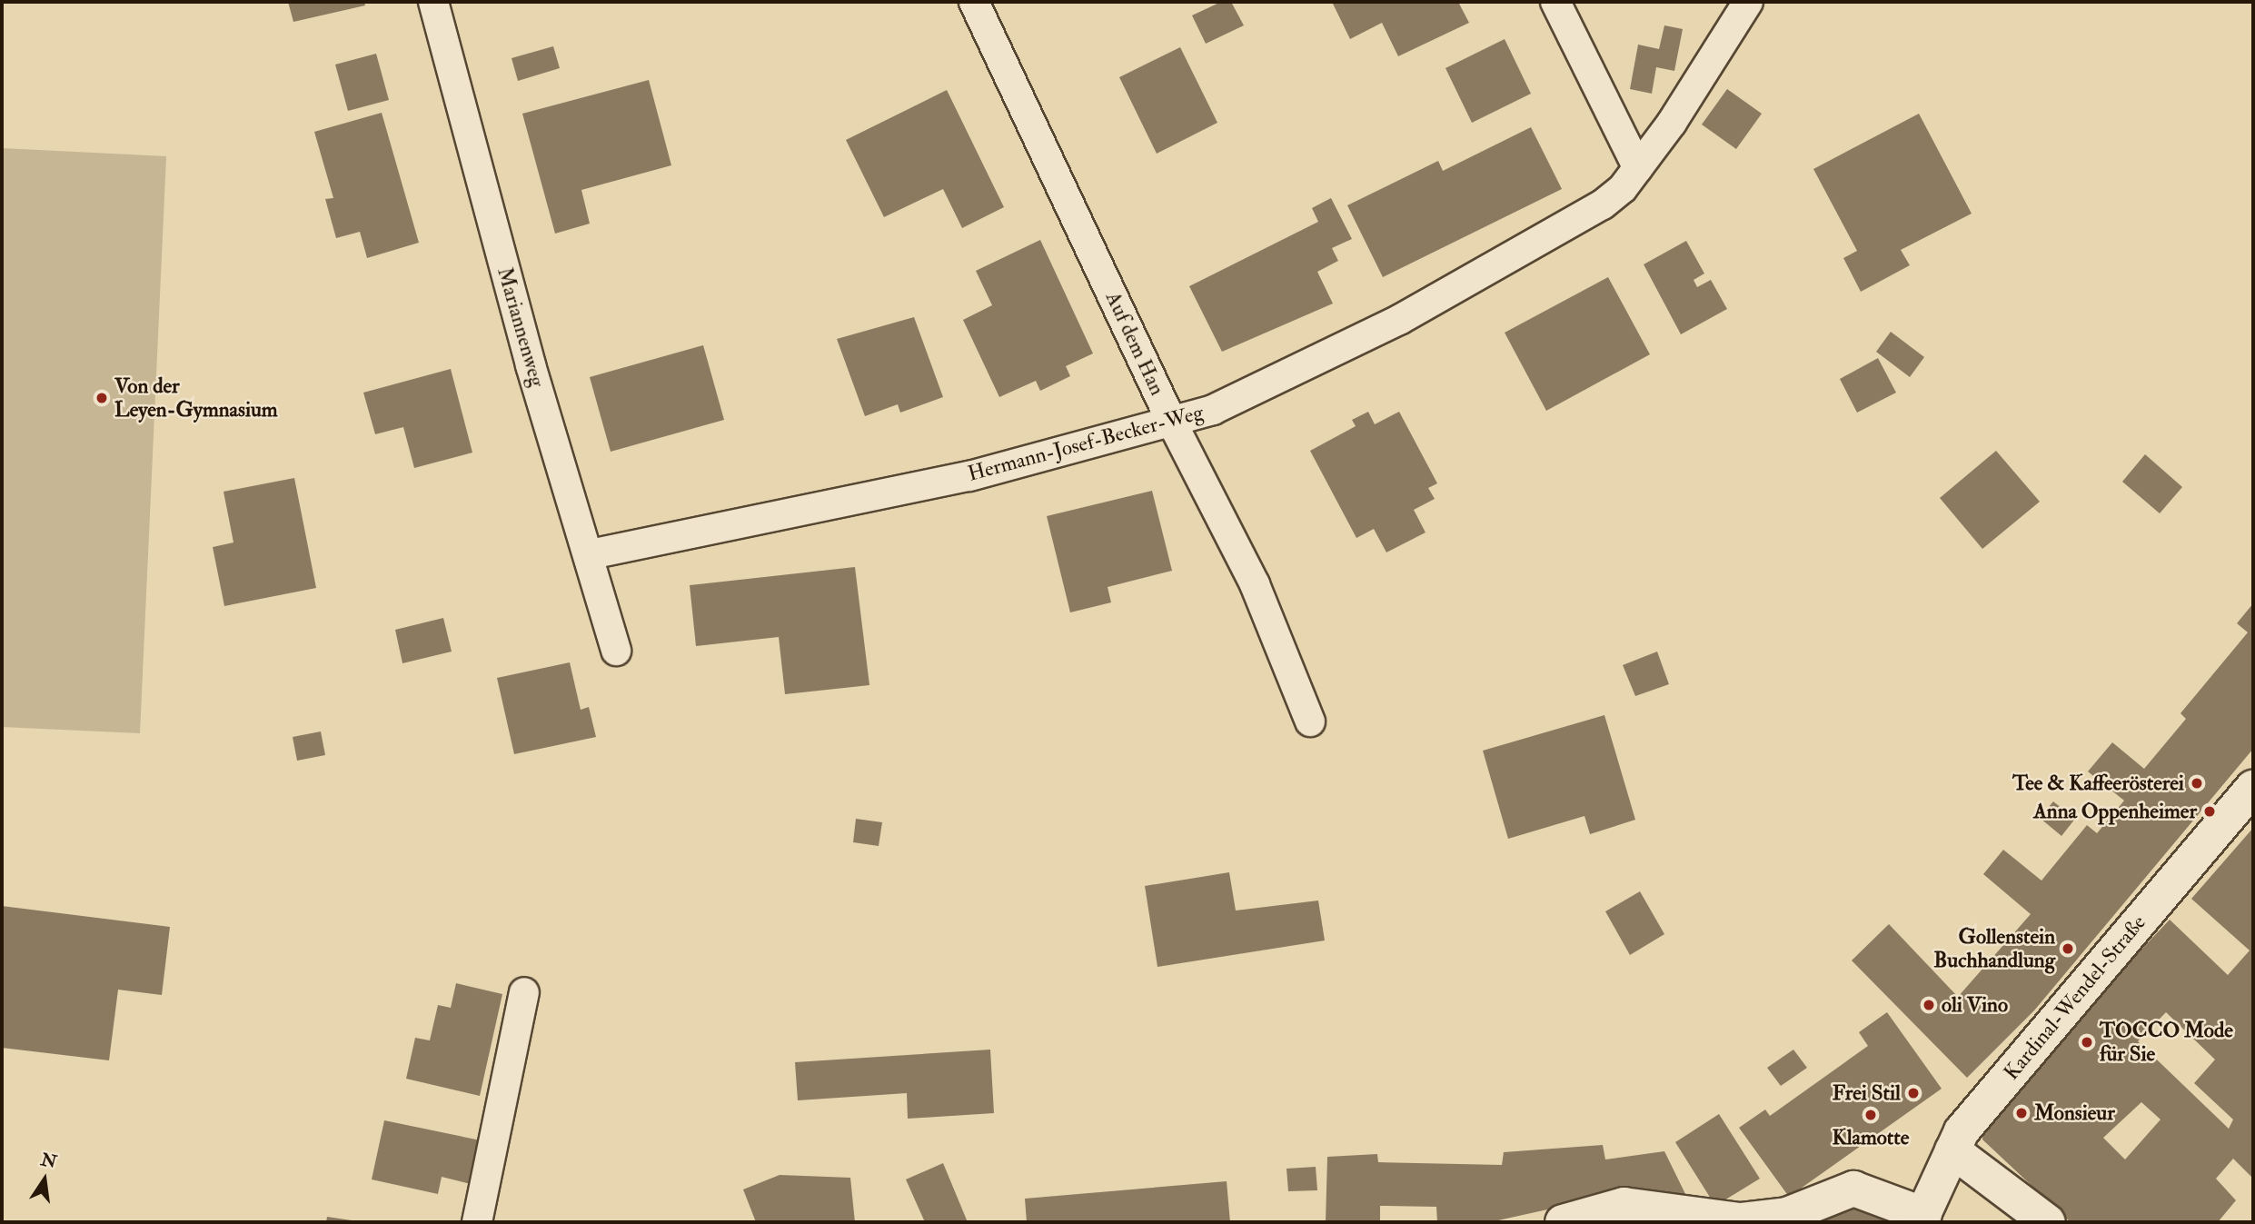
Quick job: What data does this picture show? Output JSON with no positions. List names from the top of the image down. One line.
{"streets":{"street":["Kardinal-Wendel-Straße"],"lane":["Mariannenweg","Auf dem Han","Hermann-Josef-Becker-Weg"]},"crossings":[["Mariannenweg","Hermann-Josef-Becker-Weg"],["Auf dem Han","Hermann-Josef-Becker-Weg"]],"places":["Von der Leyen-Gymnasium","Tee & Kaffeerösterei","Anna Oppenheimer","Gollenstein Buchhandlung","oli Vino","TOCCO Mode für Sie","Frei Stil","Monsieur","Klamotte"],"north":"top"}
